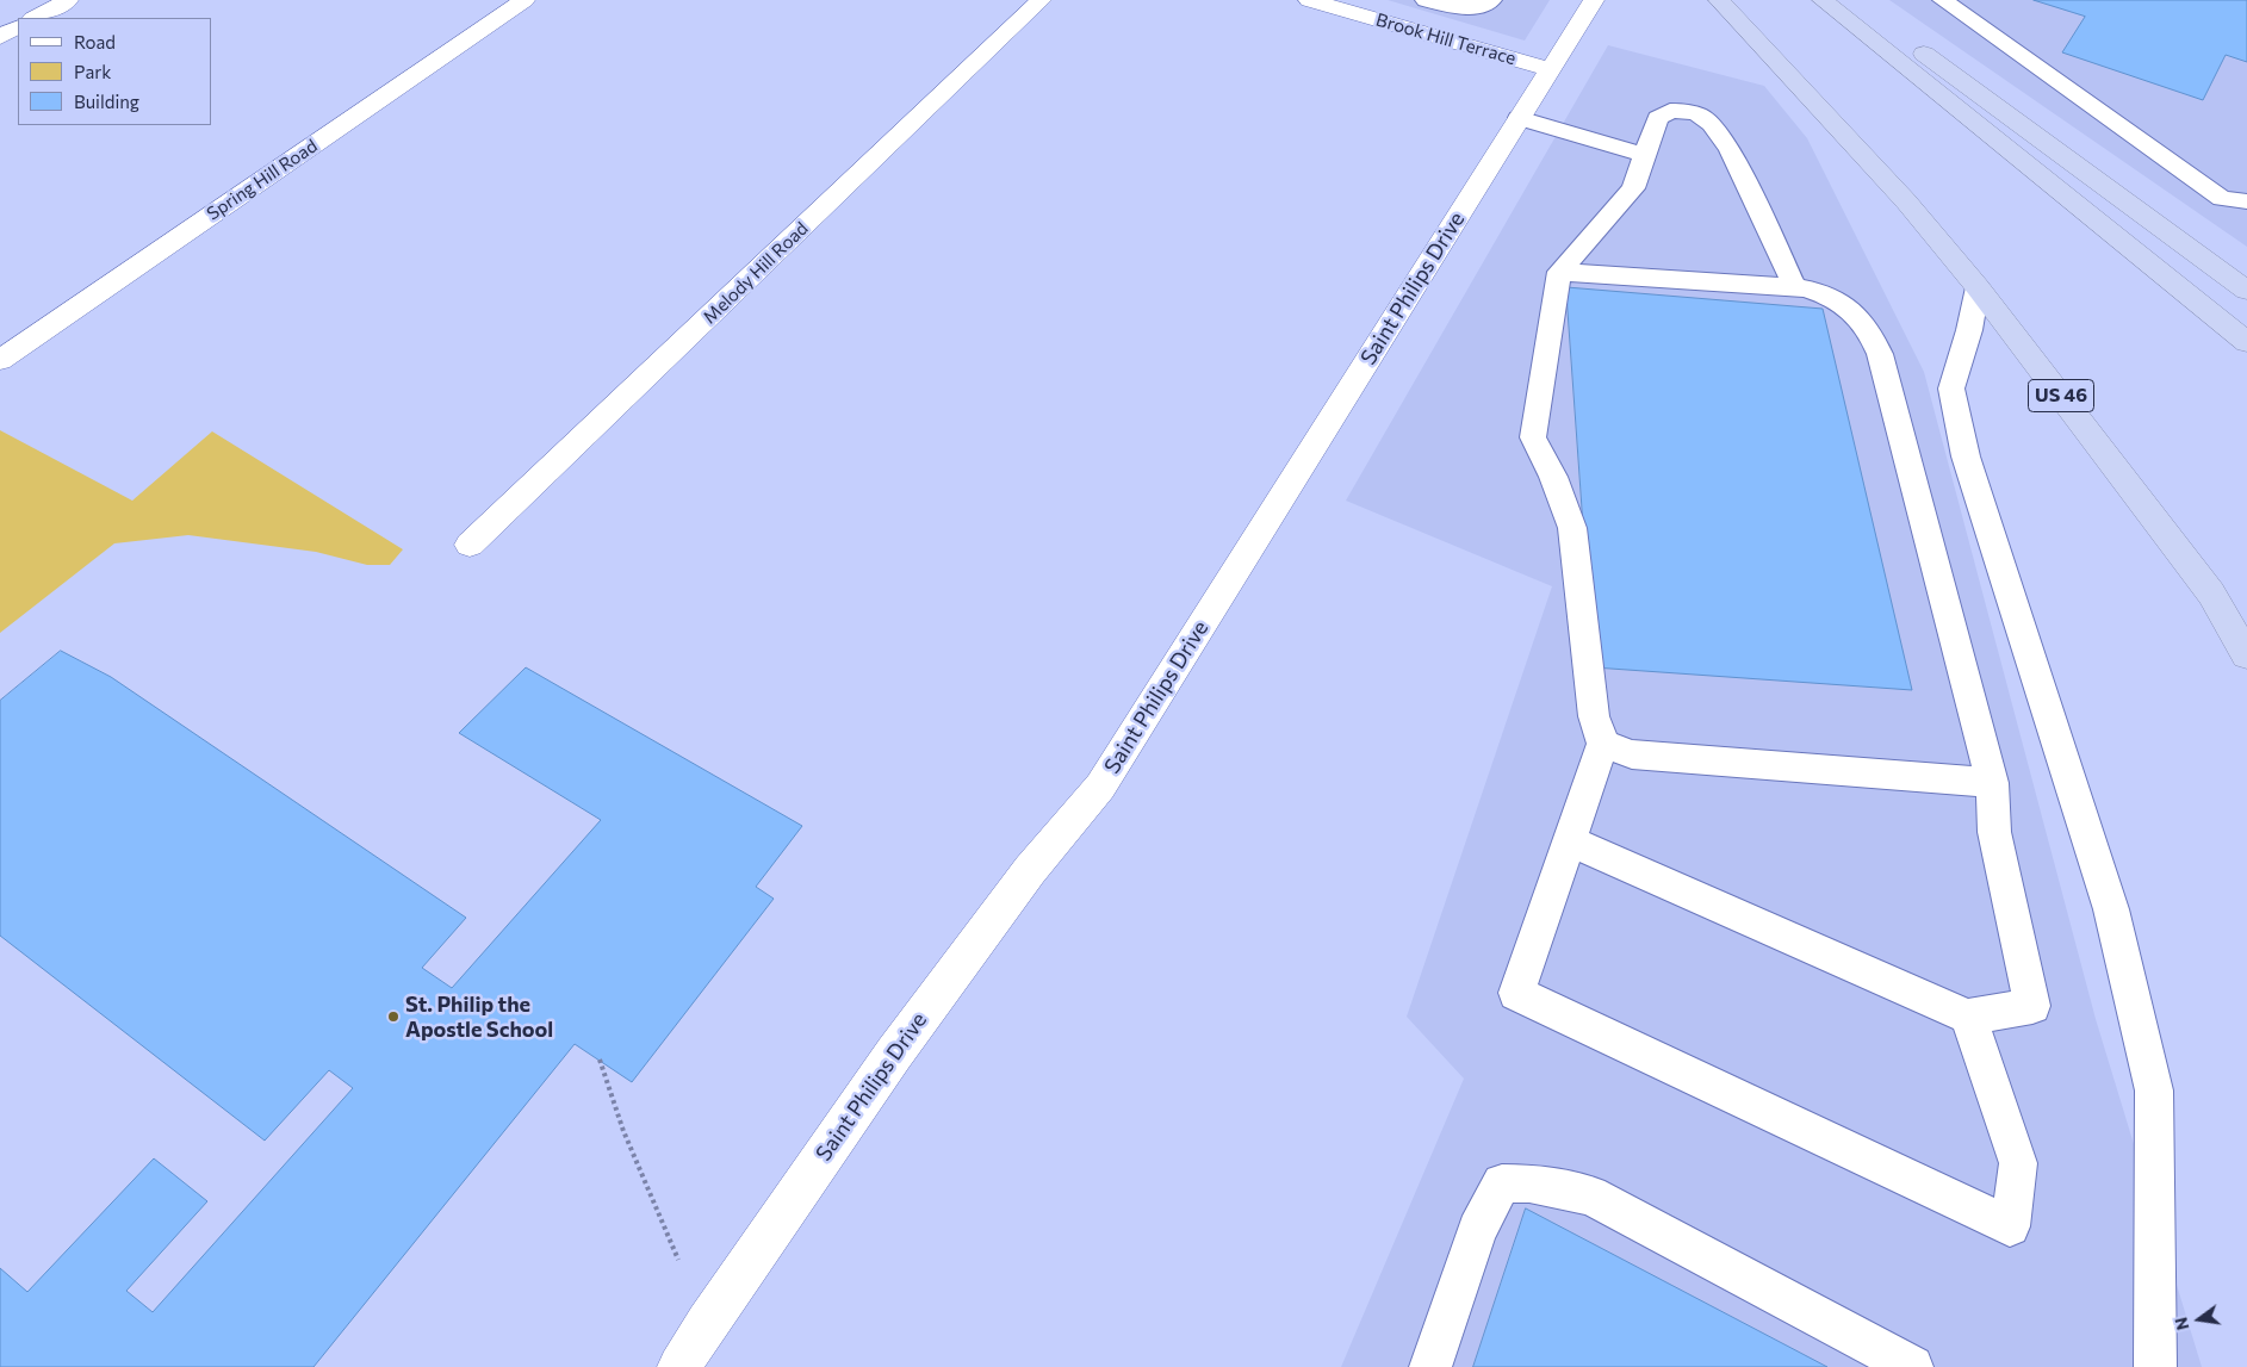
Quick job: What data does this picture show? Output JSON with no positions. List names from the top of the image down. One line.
{"streets":{"highway":["US 46"],"street":["Brook Hill Terrace","Spring Hill Road","Melody Hill Road","Saint Philips Drive"]},"crossings":[["Brook Hill Terrace","Saint Philips Drive"]],"places":["St. Philip the Apostle School"],"legend":["Road","Park","Building"],"north":"left"}
